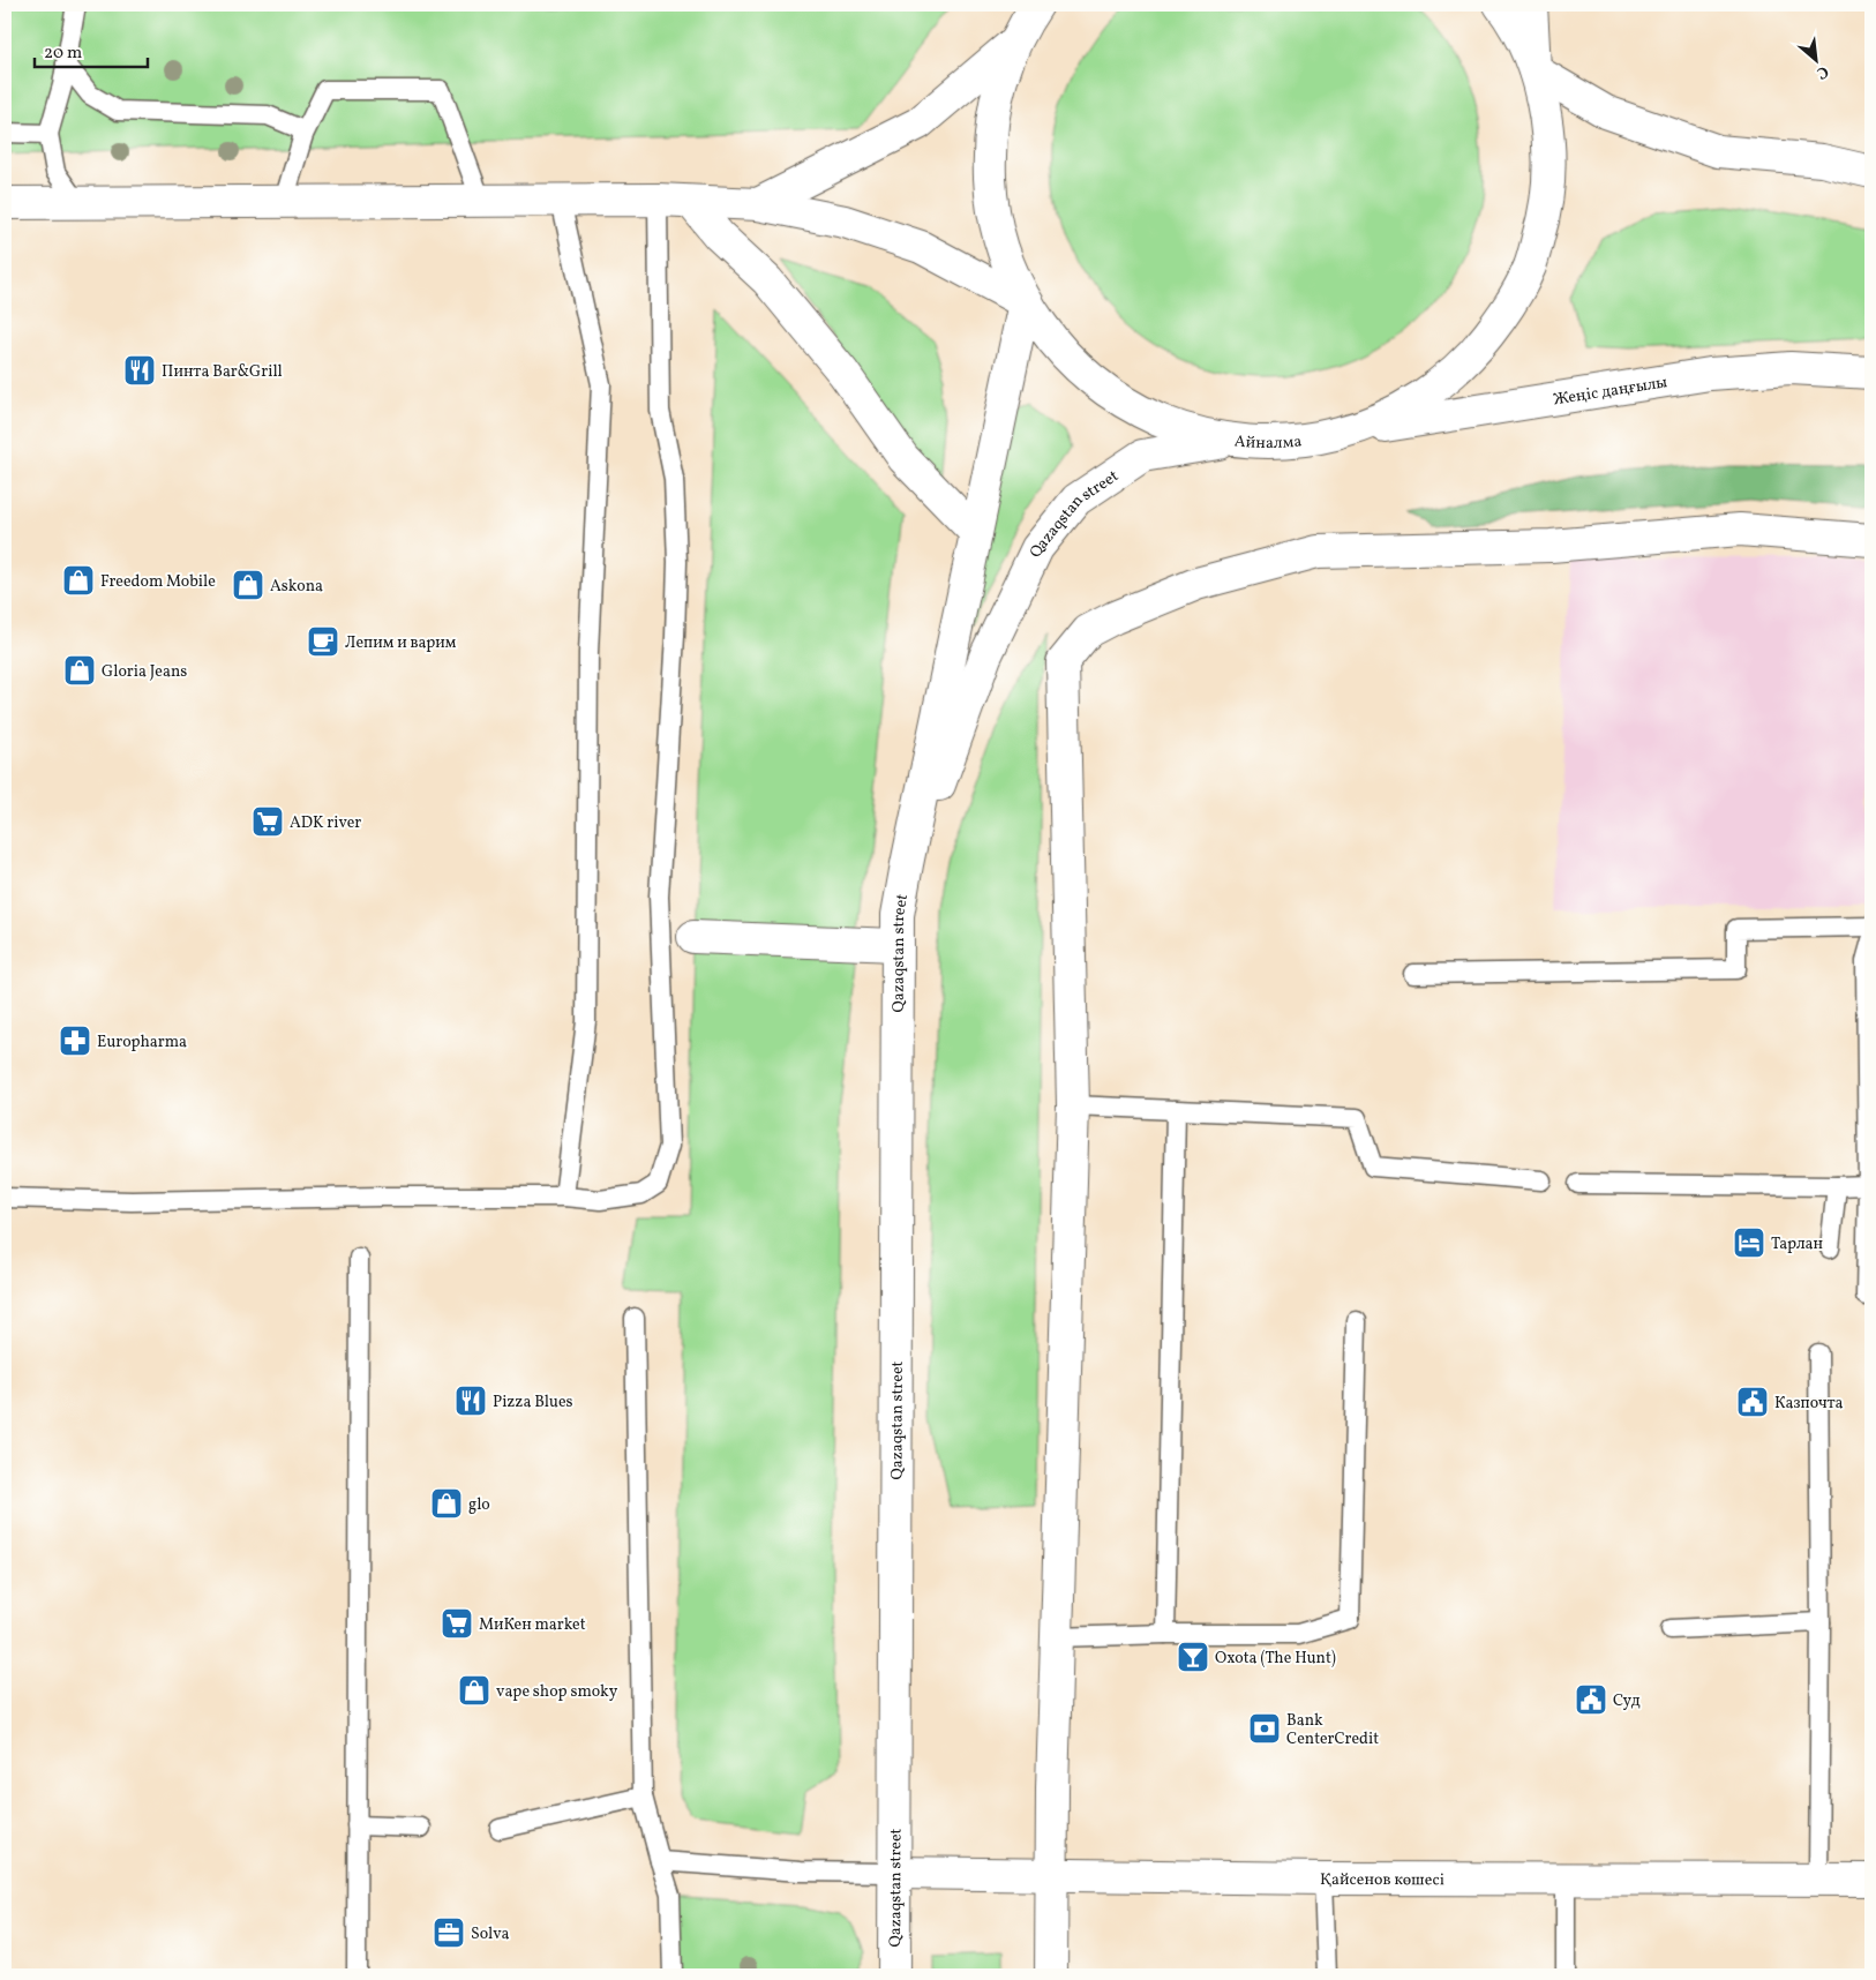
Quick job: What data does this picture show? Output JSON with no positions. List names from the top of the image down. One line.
{"streets":{"main road":["Жеңіс даңғылы","Айналма","Qazaqstan street","Қайсенов көшесі"]},"crossings":[["Жеңіс даңғылы","Айналма"],["Айналма","Qazaqstan street"],["Qazaqstan street","Қайсенов көшесі"]],"places":{"restaurant":["Пинта Bar&Grill","Pizza Blues"],"shop":["Freedom Mobile","Askona","Gloria Jeans","glo","vape shop smoky"],"cafe":["Лепим и варим"],"supermarket":["ADK river","МиКен market"],"pharmacy":["Europharma"],"hotel":["Тарлан"],"public building":["Казпочта","Суд"],"bar":["Oxota (The Hunt)"],"bank":["Bank CenterCredit"],"office":["Solva"]},"scale_bar":"20 m","north":"bottom right"}
